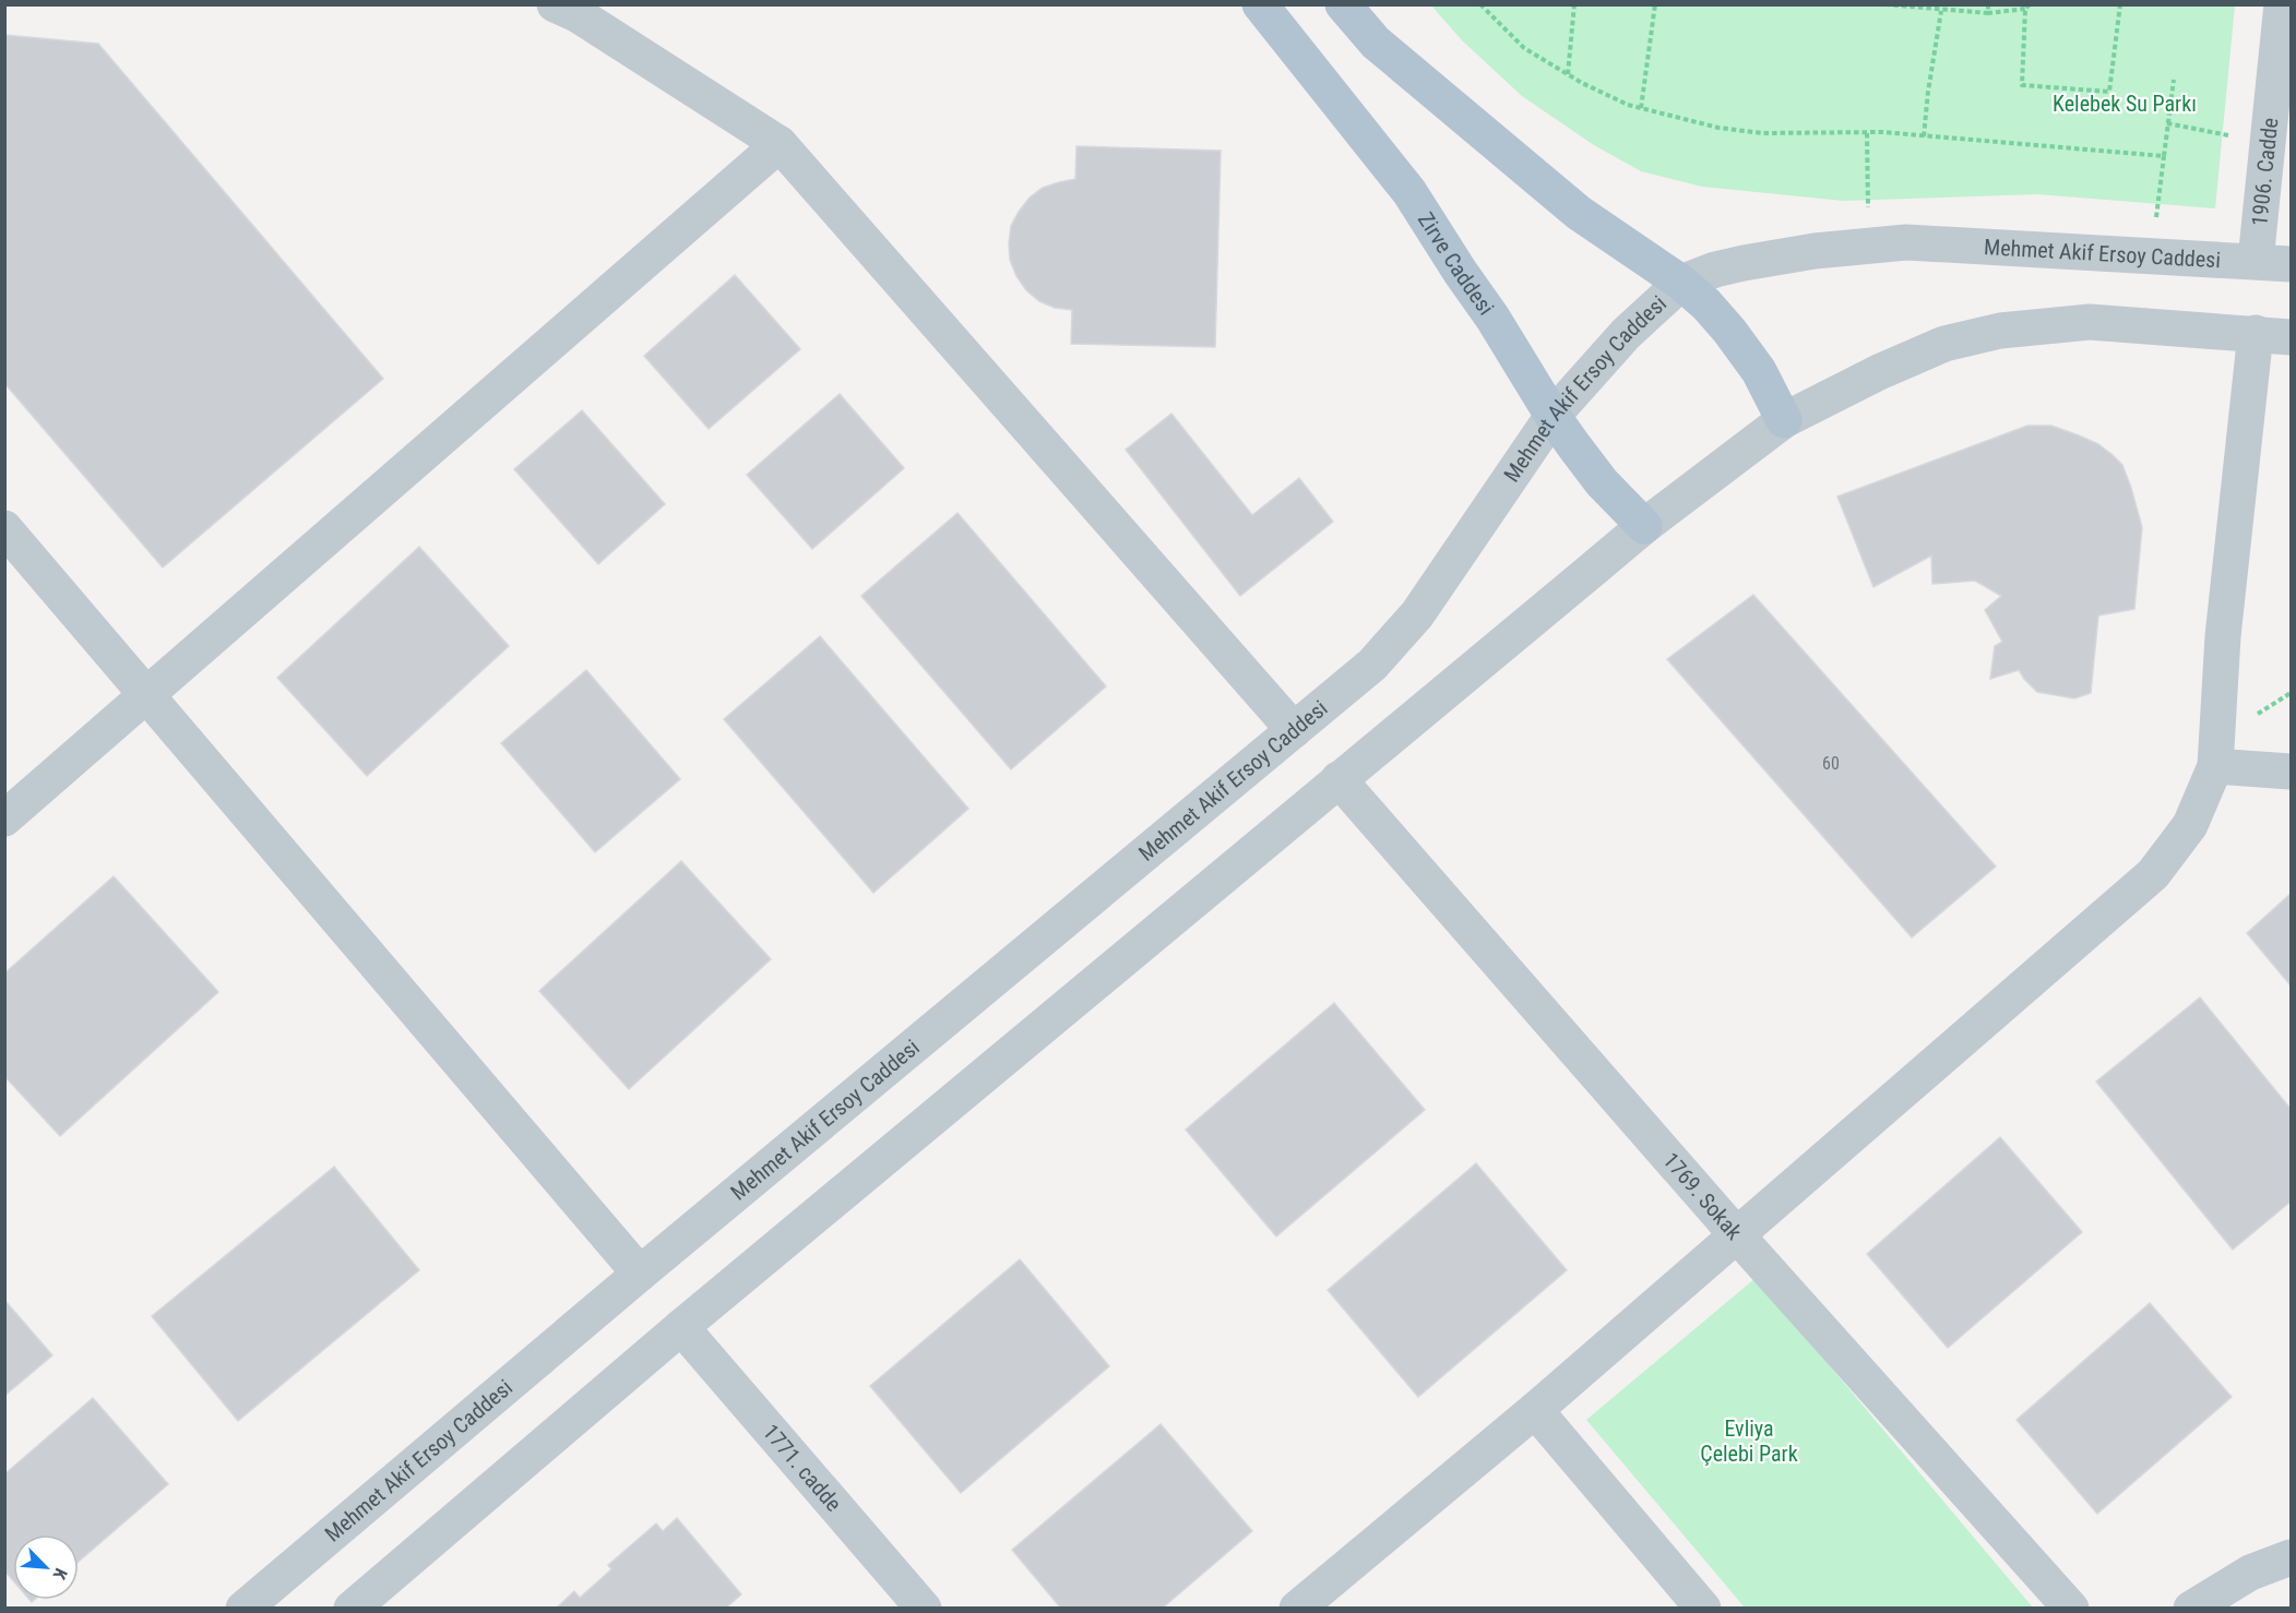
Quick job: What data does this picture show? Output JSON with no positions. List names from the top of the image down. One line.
{"streets":{"main road":["Zirve Caddesi"],"street":["1906. Cadde","Mehmet Akif Ersoy Caddesi","1769. Sokak","1771. cadde"]},"crossings":[["1906. Cadde","Mehmet Akif Ersoy Caddesi"],["Mehmet Akif Ersoy Caddesi","Zirve Caddesi"]],"parks":["Kelebek Su Parkı","Evliya Çelebi Park"],"house_numbers":["60"],"north":"bottom right"}
